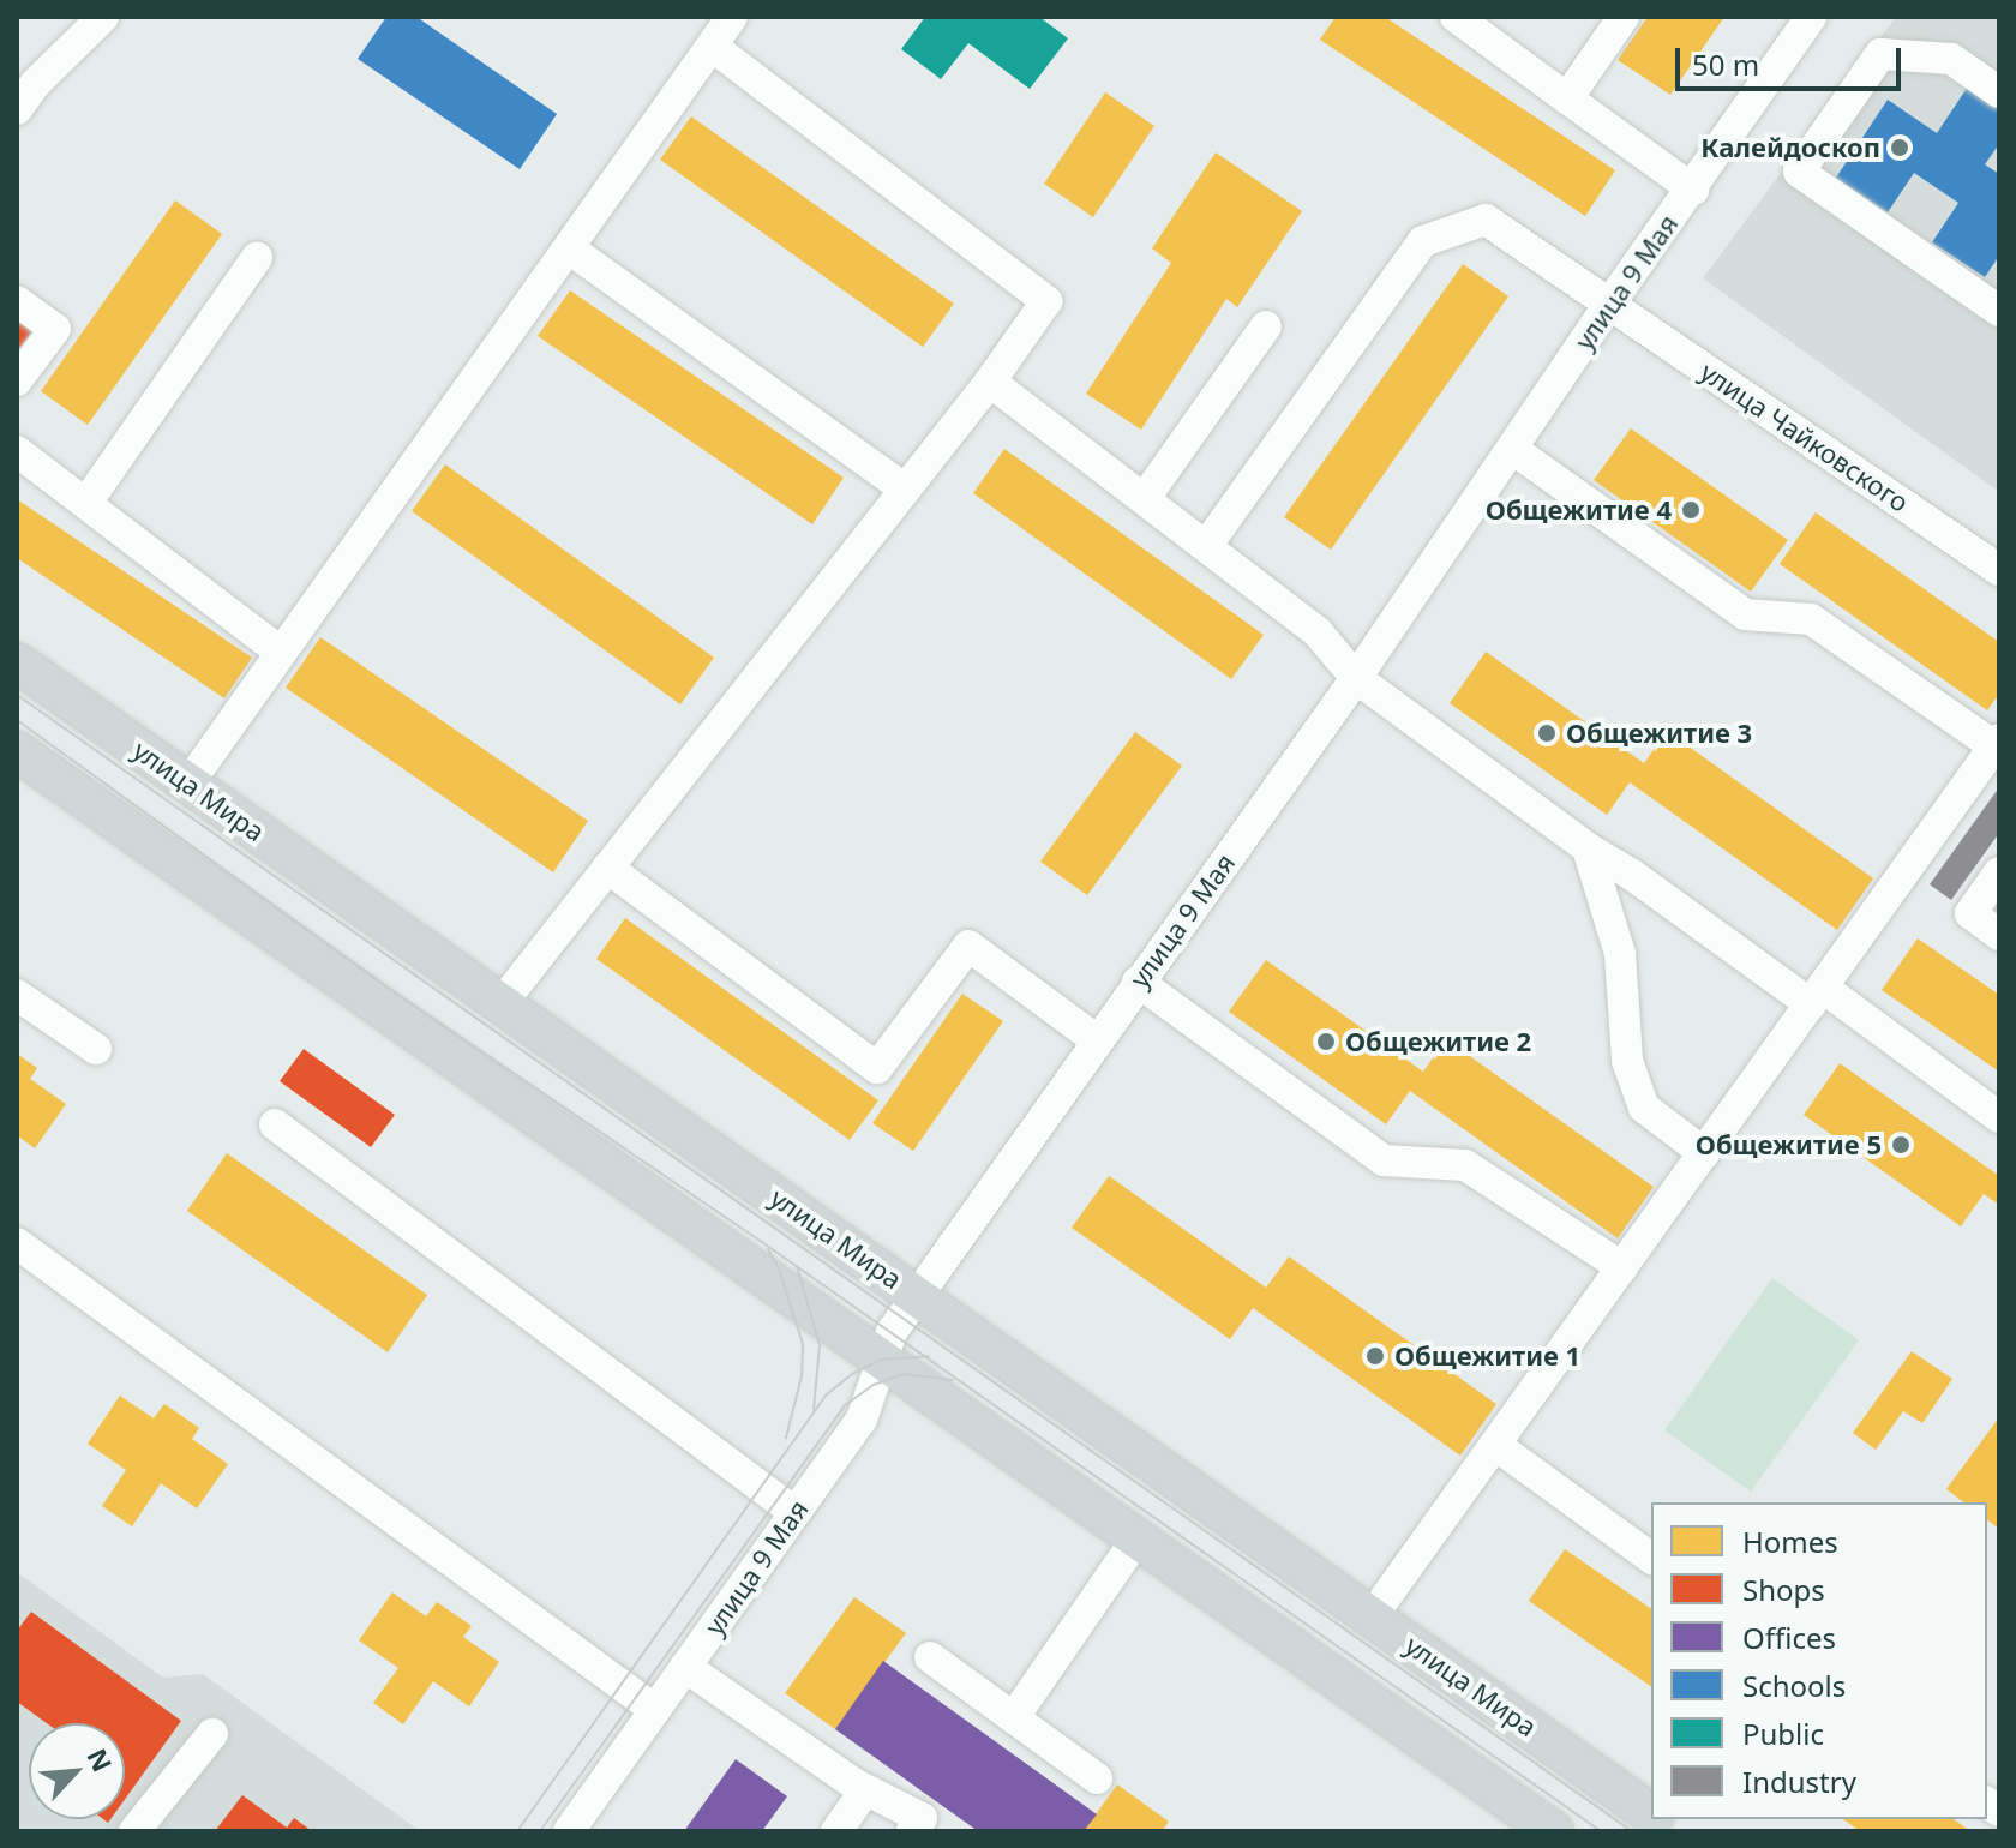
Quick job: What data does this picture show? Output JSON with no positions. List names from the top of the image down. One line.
{"streets":{"main road":["улица Мира"],"street":["улица 9 Мая","улица Чайковского"]},"crossings":[["улица 9 Мая","улица Чайковского"],["улица 9 Мая","улица Мира"]],"places":["Калейдоскоп","Общежитие 4","Общежитие 3","Общежитие 2","Общежитие 5","Общежитие 1"],"legend":["Homes","Shops","Offices","Schools","Public","Industry"],"scale_bar":"50 m","north":"top right"}
